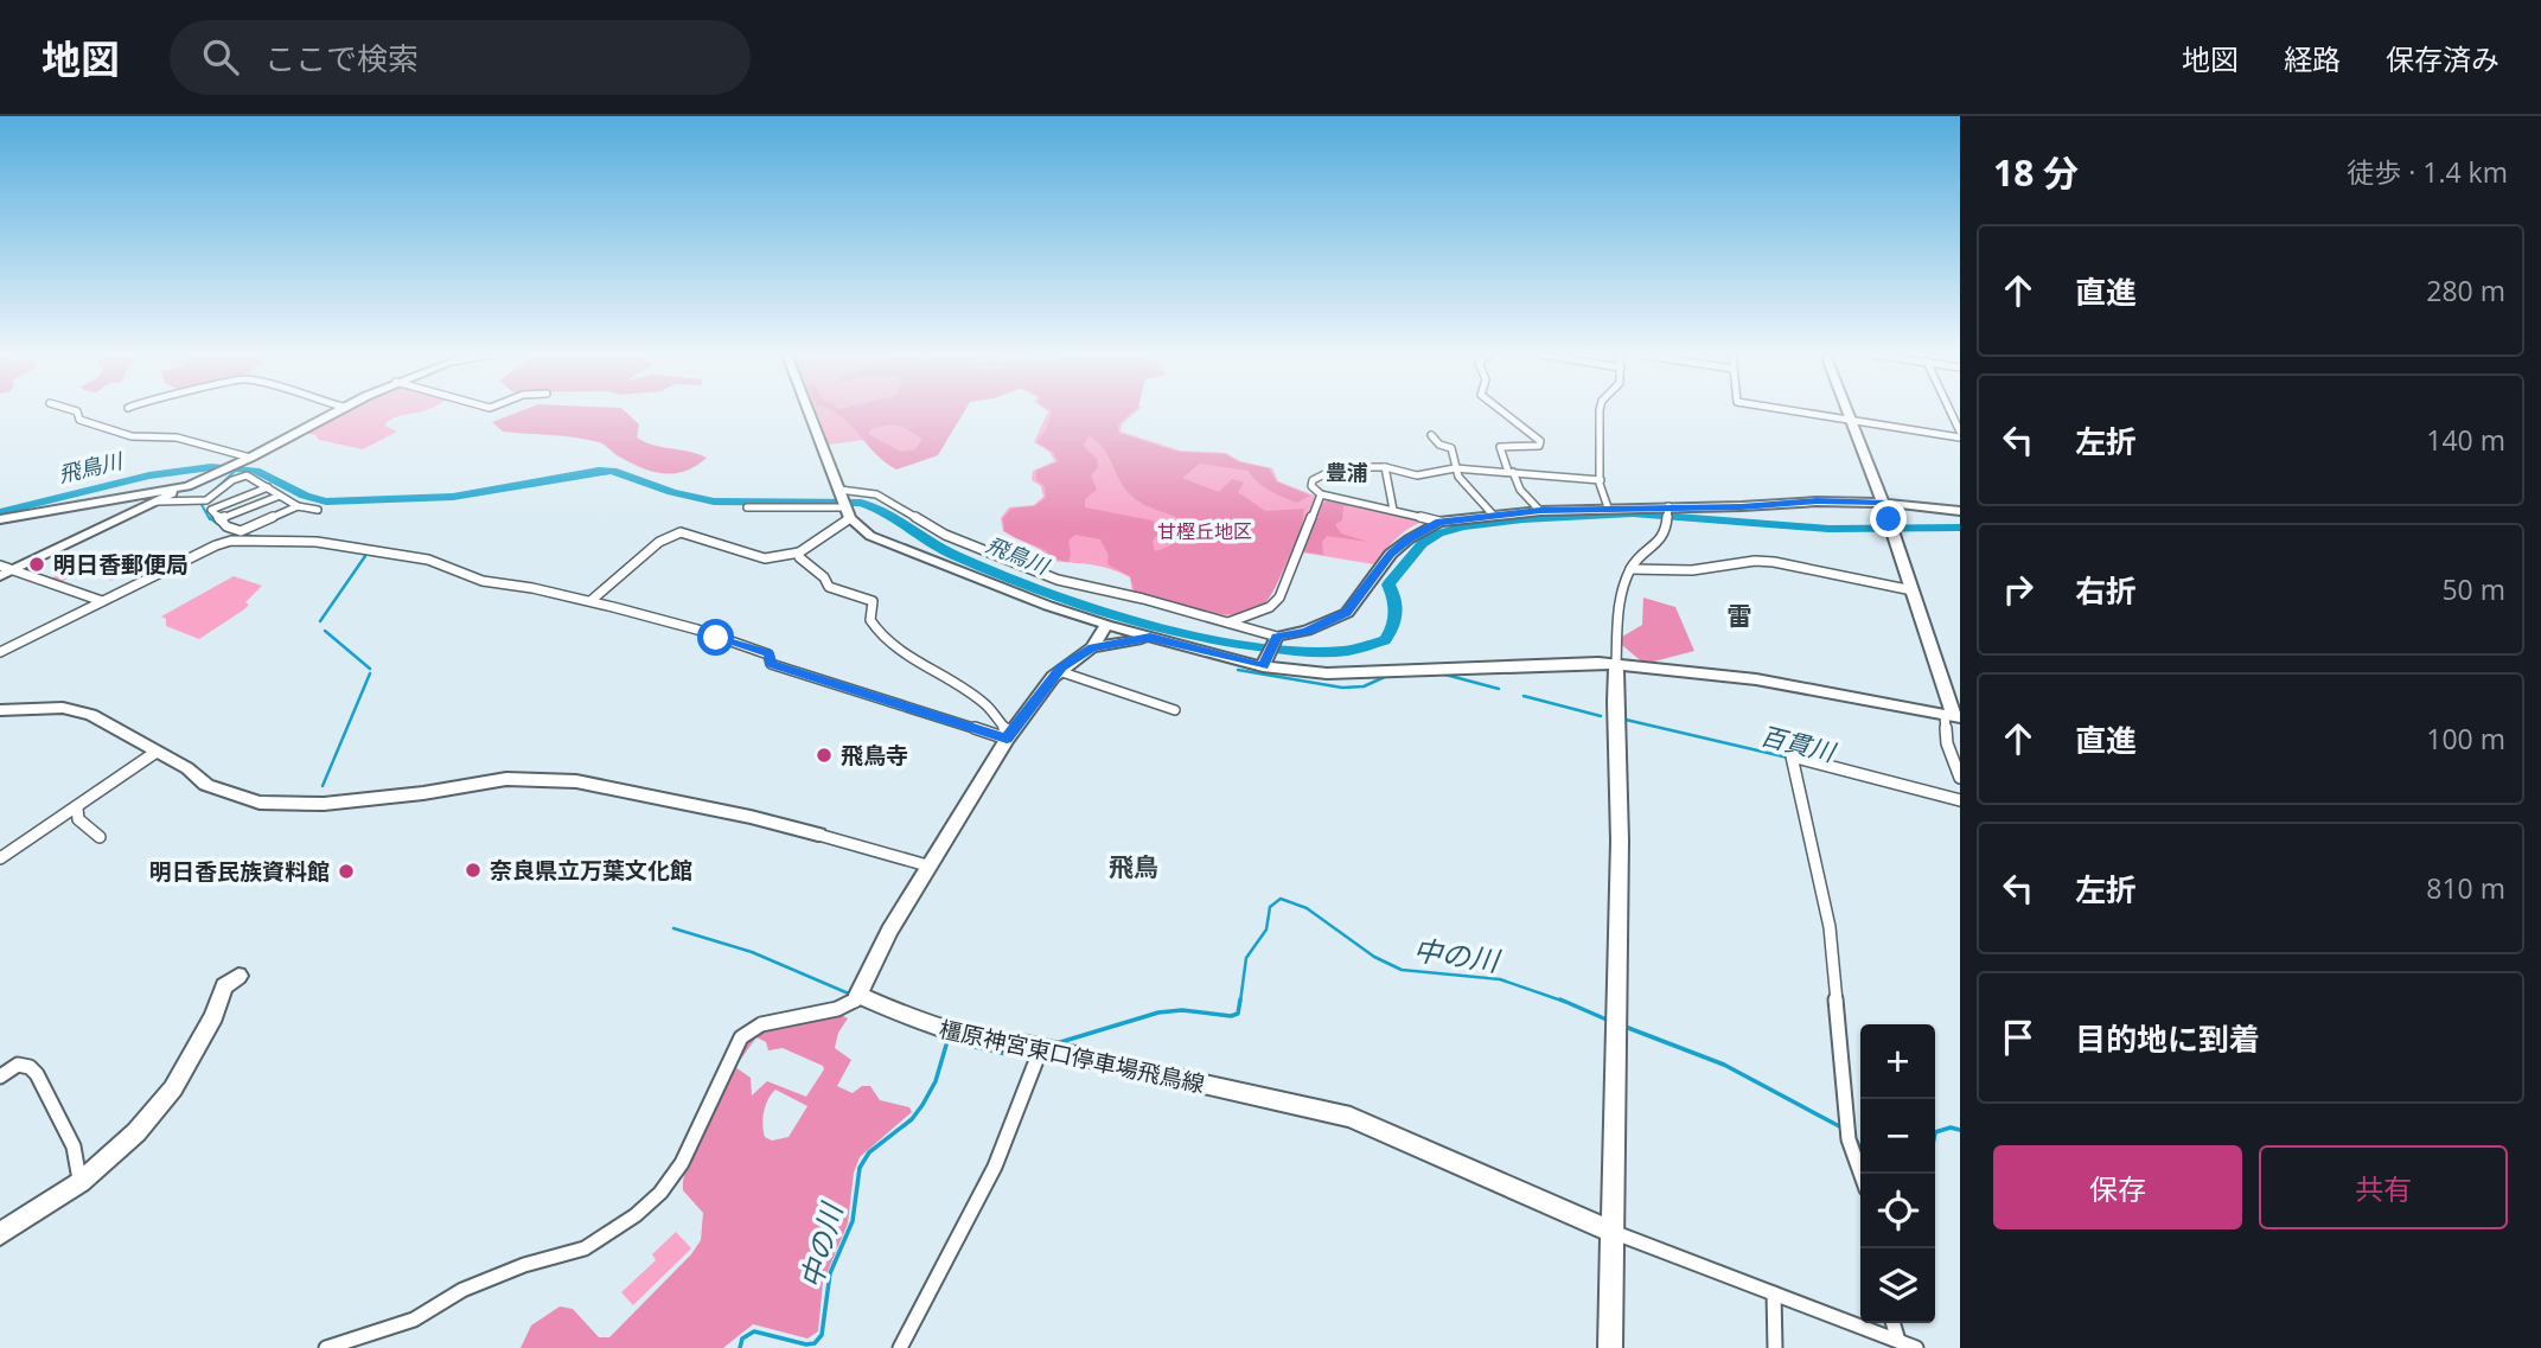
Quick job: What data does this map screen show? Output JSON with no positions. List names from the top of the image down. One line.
{"streets":{"main road":["橿原神宮東口停車場飛鳥線"]},"districts":["豊浦","雷","飛鳥"],"water":["飛鳥川","百貫川","中の川"],"parks":["甘樫丘地区"],"places":["明日香郵便局","飛鳥寺","奈良県立万葉文化館","明日香民族資料館"],"page":{"header":"地図","search":"ここで検索","nav":["地図","経路","保存済み"],"heading":["18 分","徒歩 · 1.4 km"],"list":[["直進","280 m"],["左折","140 m"],["右折","50 m"],["直進","100 m"],["左折","810 m"],"目的地に到着"],"map_buttons":["+","−"],"buttons":["保存","共有"]}}
